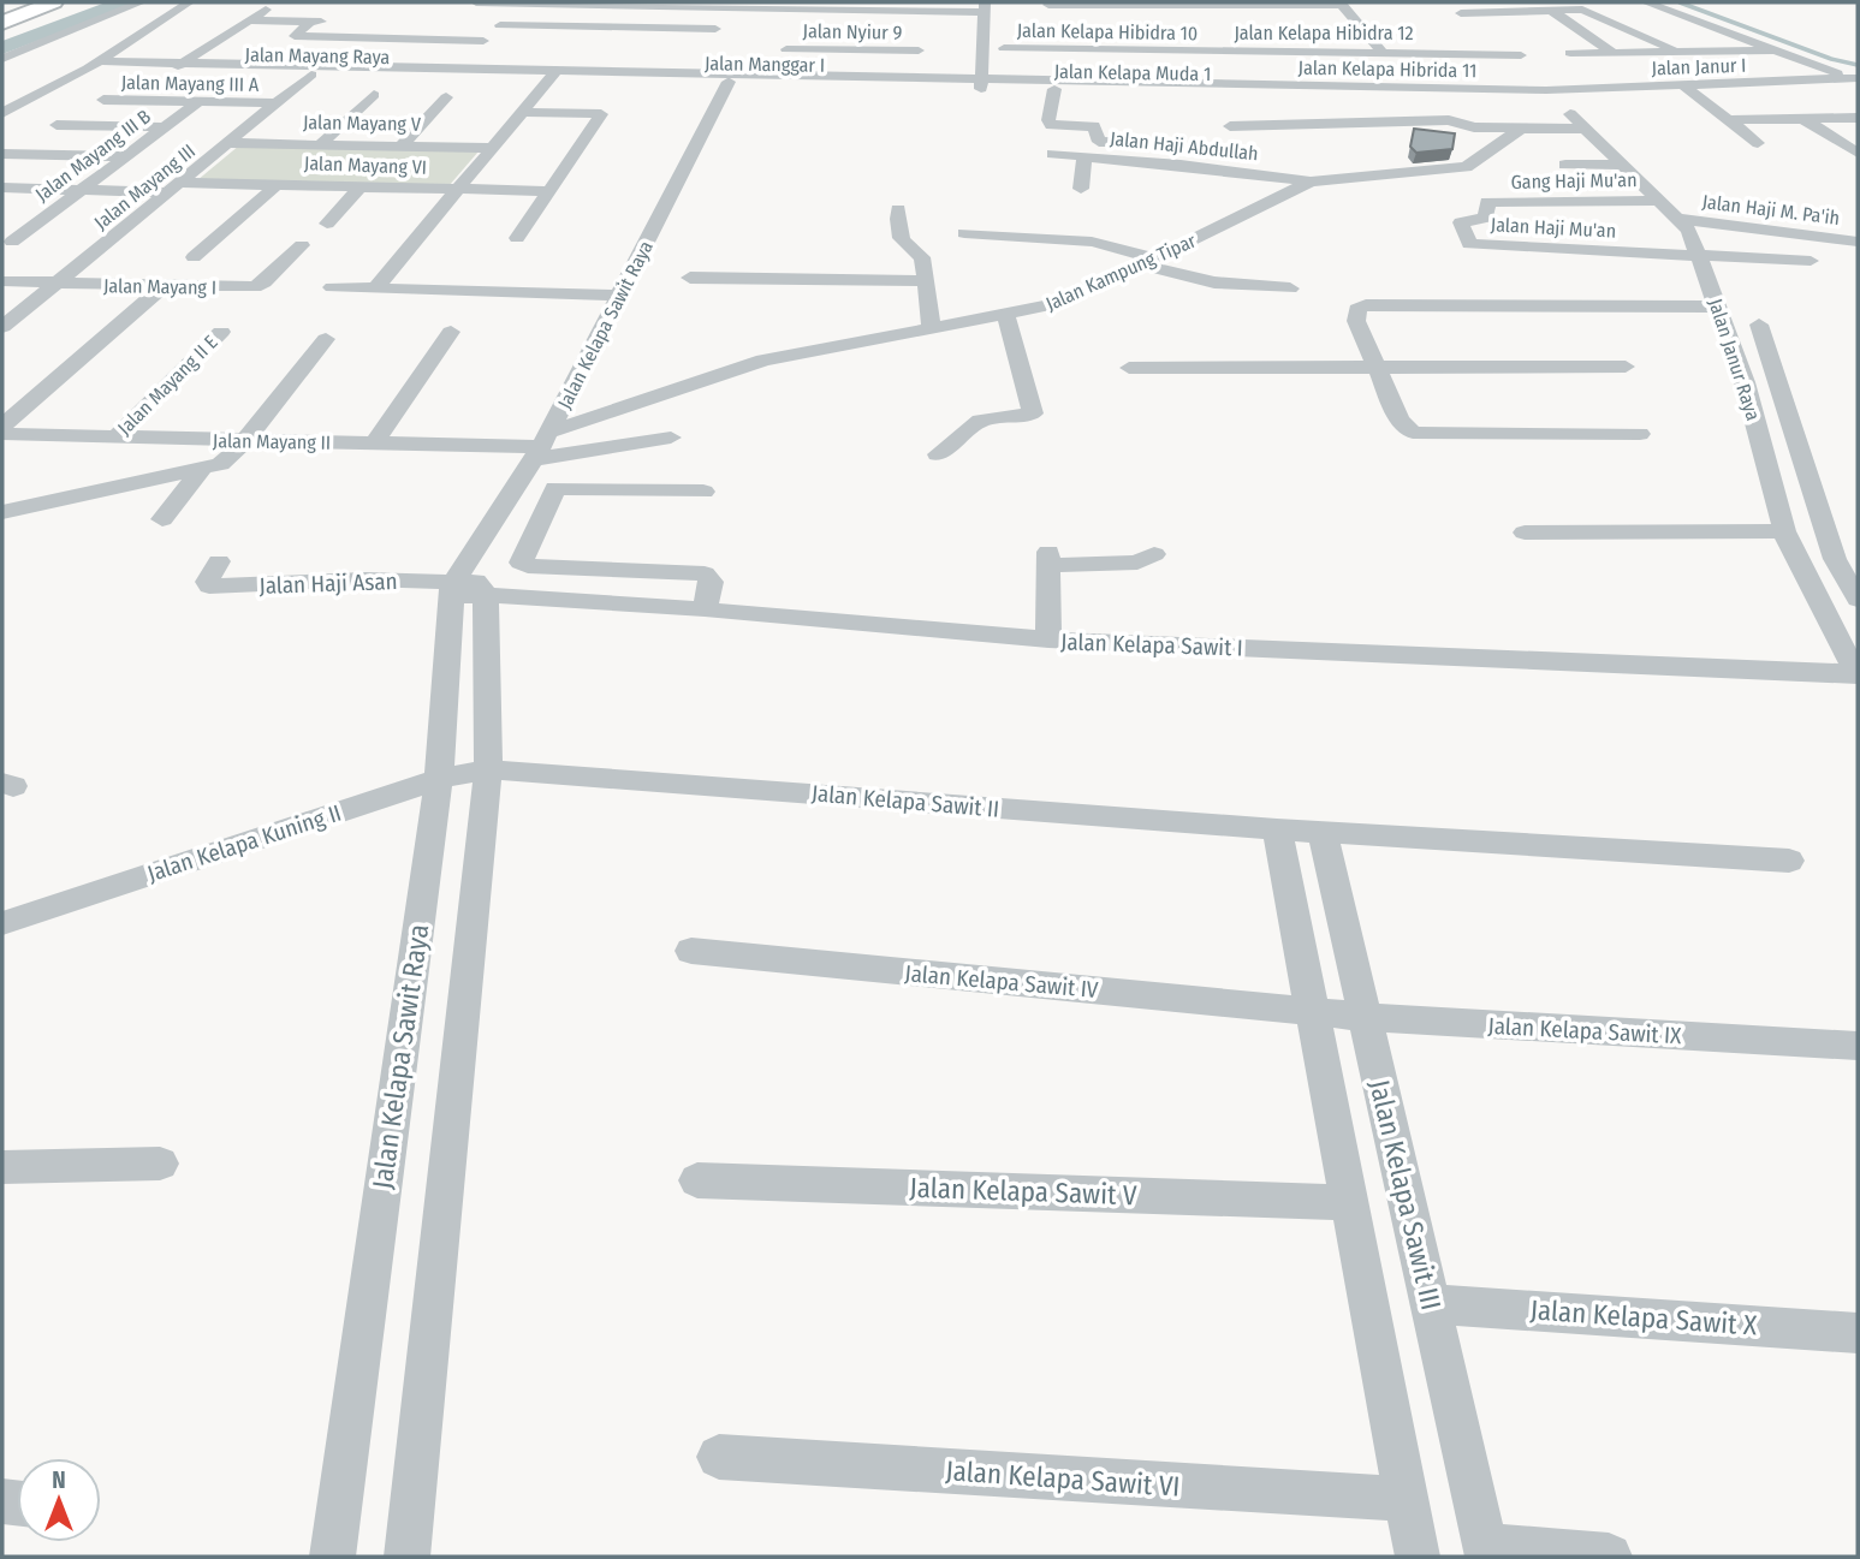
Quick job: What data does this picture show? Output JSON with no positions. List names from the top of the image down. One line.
{"streets":{"street":["Jalan Nyiur 9","Jalan Kelapa Hibidra 10","Jalan Kelapa Hibidra 12","Jalan Mayang Raya","Jalan Manggar I","Jalan Janur I","Jalan Kelapa Hibrida 11","Jalan Kelapa Muda 1","Jalan Mayang III A","Jalan Mayang V","Jalan Haji Abdullah","Jalan Mayang III B","Jalan Mayang VI","Gang Haji Mu'an","Jalan Mayang III","Jalan Haji M. Pa'ih","Jalan Haji Mu'an","Jalan Kampung Tipar","Jalan Mayang I","Jalan Kelapa Sawit Raya","Jalan Janur Raya","Jalan Mayang II E","Jalan Mayang II","Jalan Haji Asan","Jalan Kelapa Sawit I","Jalan Kelapa Sawit II","Jalan Kelapa Kuning II","Jalan Kelapa Sawit IV","Jalan Kelapa Sawit IX","Jalan Kelapa Sawit V","Jalan Kelapa Sawit III","Jalan Kelapa Sawit X","Jalan Kelapa Sawit VI"]},"crossings":[["Jalan Nyiur 9","Jalan Manggar I"],["Jalan Kelapa Hibidra 10","Jalan Kelapa Hibidra 12"],["Jalan Kelapa Hibidra 10","Jalan Kelapa Muda 1"],["Jalan Mayang Raya","Jalan Manggar I"],["Jalan Mayang Raya","Jalan Mayang III"],["Jalan Manggar I","Jalan Kelapa Muda 1"],["Jalan Manggar I","Jalan Kelapa Sawit Raya"],["Jalan Janur I","Jalan Kelapa Hibrida 11"],["Jalan Janur I","Jalan Janur Raya"],["Jalan Kelapa Hibrida 11","Jalan Kelapa Muda 1"],["Jalan Kelapa Hibrida 11","Jalan Janur Raya"],["Jalan Mayang III A","Jalan Mayang III B"],["Jalan Mayang III A","Jalan Mayang III"],["Jalan Mayang V","Jalan Mayang III"],["Jalan Haji Abdullah","Jalan Kampung Tipar"],["Jalan Mayang III B","Jalan Mayang VI"],["Jalan Mayang VI","Jalan Mayang III"],["Gang Haji Mu'an","Jalan Haji Mu'an"],["Gang Haji Mu'an","Jalan Kampung Tipar"],["Gang Haji Mu'an","Jalan Janur Raya"],["Jalan Mayang III","Jalan Mayang I"],["Jalan Haji M. Pa'ih","Jalan Janur Raya"],["Jalan Haji Mu'an","Jalan Kampung Tipar"],["Jalan Haji Mu'an","Jalan Janur Raya"],["Jalan Kampung Tipar","Jalan Kelapa Sawit Raya"],["Jalan Kampung Tipar","Jalan Mayang II"],["Jalan Kelapa Sawit Raya","Jalan Mayang II"],["Jalan Kelapa Sawit Raya","Jalan Haji Asan"],["Jalan Kelapa Sawit Raya","Jalan Kelapa Sawit I"],["Jalan Kelapa Sawit Raya","Jalan Kelapa Kuning II"],["Jalan Janur Raya","Jalan Kelapa Sawit I"],["Jalan Mayang II E","Jalan Mayang II"],["Jalan Haji Asan","Jalan Kelapa Sawit I"],["Jalan Kelapa Sawit II","Jalan Kelapa Kuning II"],["Jalan Kelapa Sawit II","Jalan Kelapa Sawit III"],["Jalan Kelapa Sawit IV","Jalan Kelapa Sawit IX"],["Jalan Kelapa Sawit IX","Jalan Kelapa Sawit III"],["Jalan Kelapa Sawit III","Jalan Kelapa Sawit X"]],"north":"top"}
